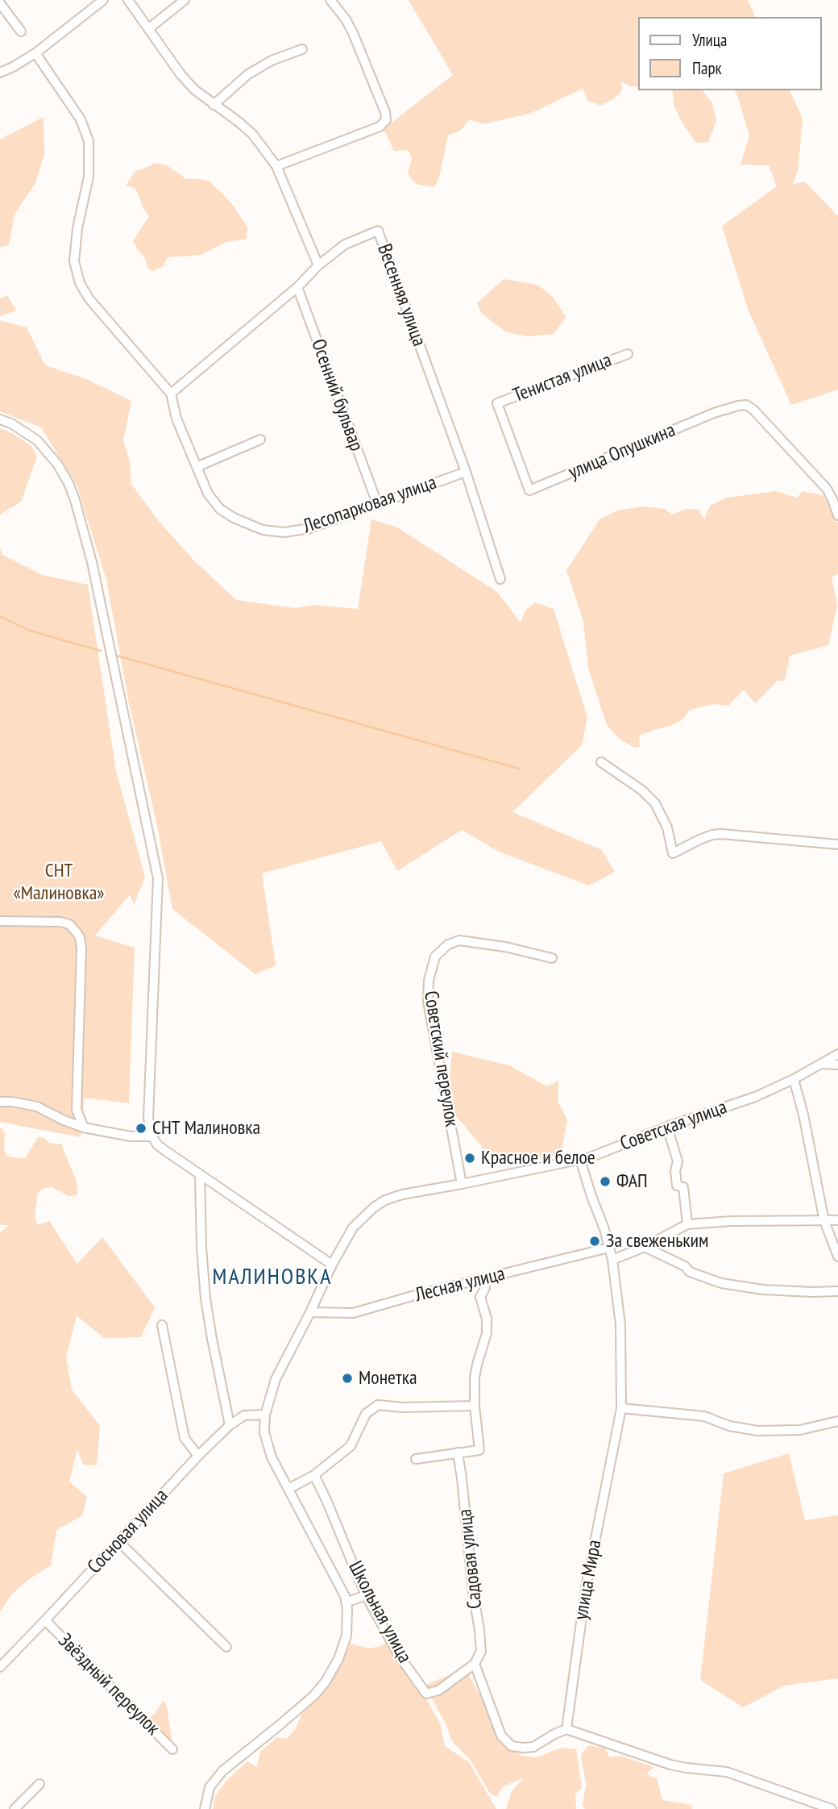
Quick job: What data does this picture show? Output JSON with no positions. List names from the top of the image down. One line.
{"streets":{"street":["Весенняя улица","Тенистая улица","Осенний бульвар","улица Опушкина","Лесопарковая улица","Советский переулок","Советская улица","Лесная улица","Сосновая улица","Садовая улица","улица Мира","Школьная улица","Звёздный переулок"]},"crossings":[["Весенняя улица","Осенний бульвар"],["Весенняя улица","Лесопарковая улица"],["Тенистая улица","улица Опушкина"],["Осенний бульвар","Лесопарковая улица"],["Советский переулок","Советская улица"],["Советская улица","Лесная улица"],["Советская улица","Сосновая улица"],["Советская улица","улица Мира"],["Лесная улица","улица Мира"],["Сосновая улица","Звёздный переулок"],["Садовая улица","Школьная улица"]],"districts":["МАЛИНОВКА"],"parks":["СНТ «Малиновка»"],"places":["СНТ Малиновка","Красное и белое","ФАП","За свеженьким","Монетка"],"legend":["Улица","Парк"]}
